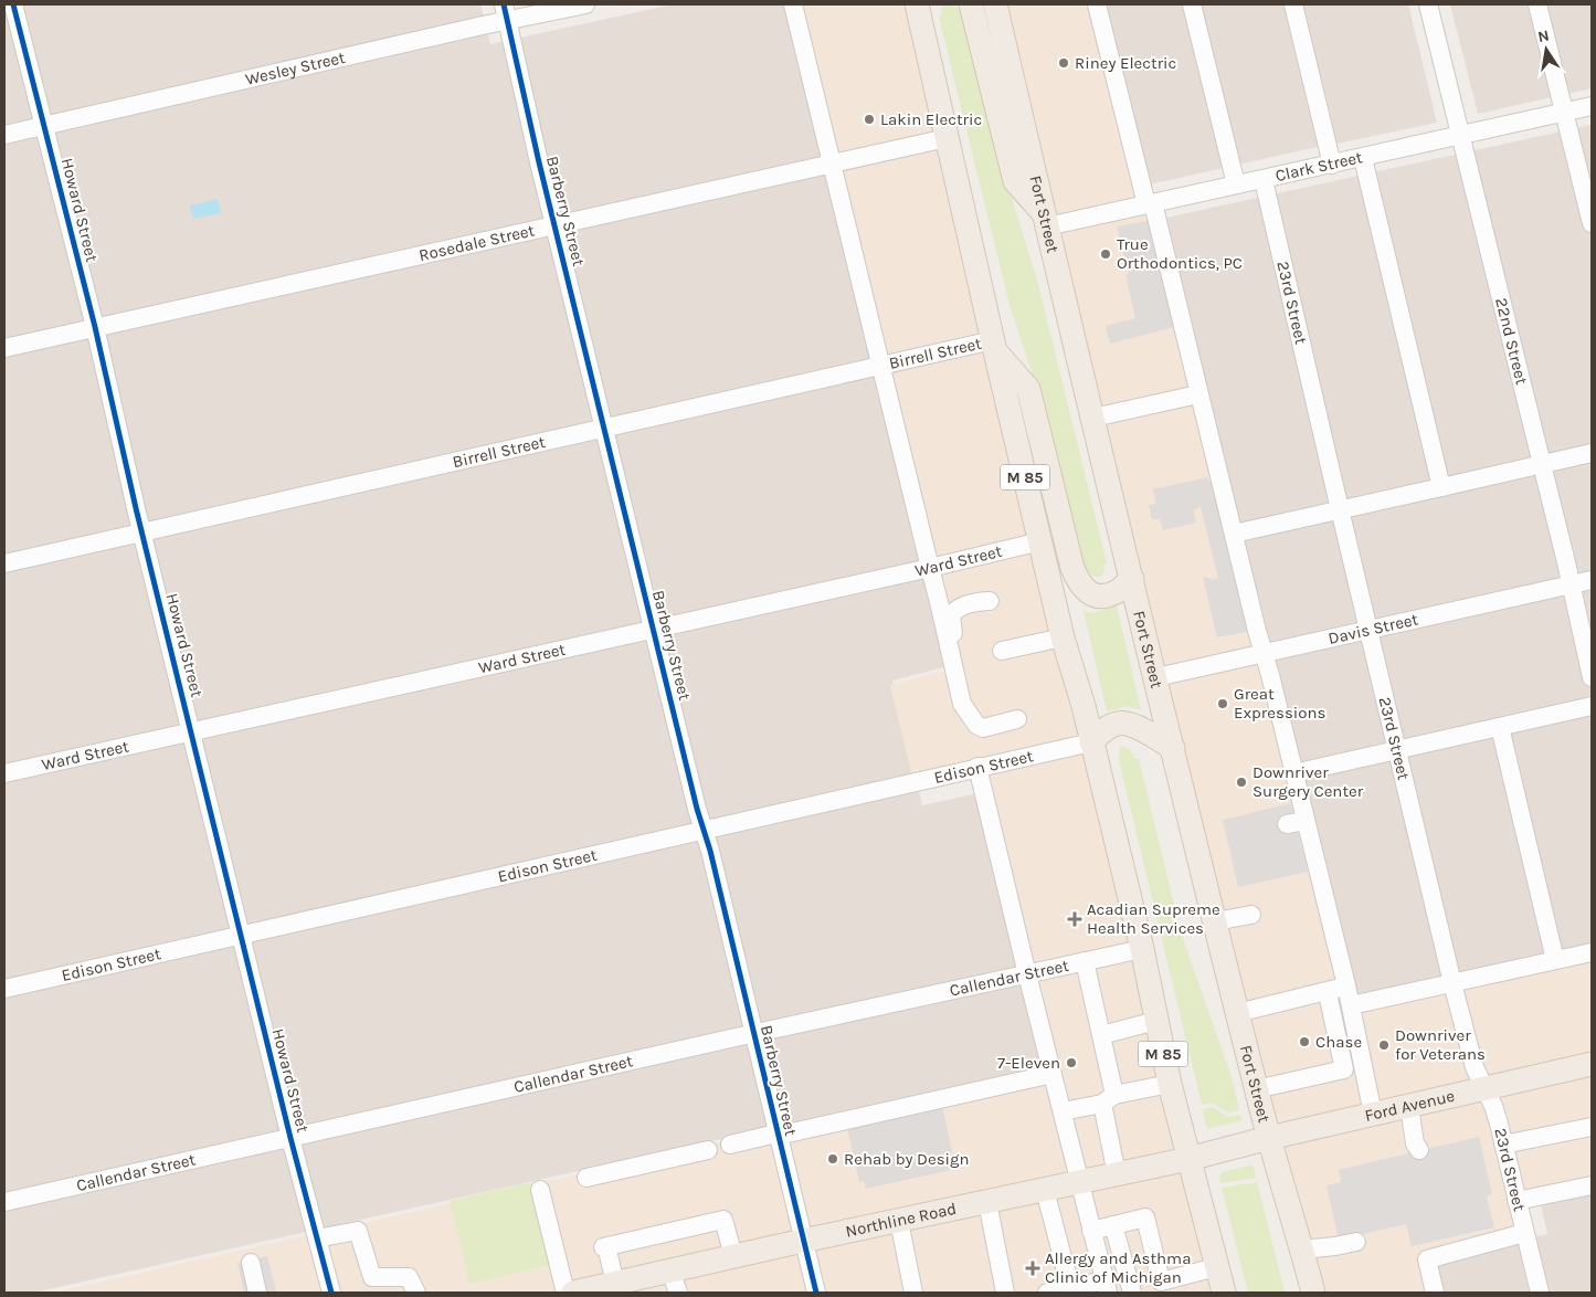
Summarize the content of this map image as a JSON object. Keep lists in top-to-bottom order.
{
  "streets": {
    "main road": [
      "Fort Street",
      "M 85",
      "Ford Avenue",
      "Northline Road"
    ],
    "street": [
      "Wesley Street",
      "Clark Street",
      "Howard Street",
      "Barberry Street",
      "Rosedale Street",
      "23rd Street",
      "22nd Street",
      "Birrell Street",
      "Ward Street",
      "Davis Street",
      "Edison Street",
      "Callendar Street"
    ]
  },
  "crossings": [
    ["Wesley Street", "Howard Street"],
    ["Wesley Street", "Barberry Street"],
    ["Clark Street", "Fort Street"],
    ["Clark Street", "23rd Street"],
    ["Clark Street", "22nd Street"],
    ["Howard Street", "Rosedale Street"],
    ["Howard Street", "Birrell Street"],
    ["Howard Street", "Ward Street"],
    ["Howard Street", "Edison Street"],
    ["Howard Street", "Callendar Street"],
    ["Barberry Street", "Rosedale Street"],
    ["Barberry Street", "Birrell Street"],
    ["Barberry Street", "Ward Street"],
    ["Barberry Street", "Edison Street"],
    ["Barberry Street", "Callendar Street"],
    ["Barberry Street", "Northline Road"],
    ["Fort Street", "Davis Street"],
    ["Fort Street", "Ford Avenue"],
    ["Rosedale Street", "M 85"],
    ["23rd Street", "Davis Street"],
    ["23rd Street", "Ford Avenue"],
    ["22nd Street", "Davis Street"],
    ["Birrell Street", "M 85"],
    ["M 85", "Ward Street"],
    ["M 85", "Edison Street"],
    ["M 85", "Callendar Street"],
    ["M 85", "Northline Road"],
    ["Ford Avenue", "Northline Road"]
  ],
  "places": {
    "other": [
      "Riney Electric",
      "Lakin Electric",
      "True Orthodontics, PC",
      "Great Expressions",
      "Downriver Surgery Center",
      "Chase",
      "Downriver for Veterans",
      "7-Eleven",
      "Rehab by Design"
    ],
    "health": ["Acadian Supreme Health Services", "Allergy and Asthma Clinic of Michigan"]
  },
  "north": "top"
}
